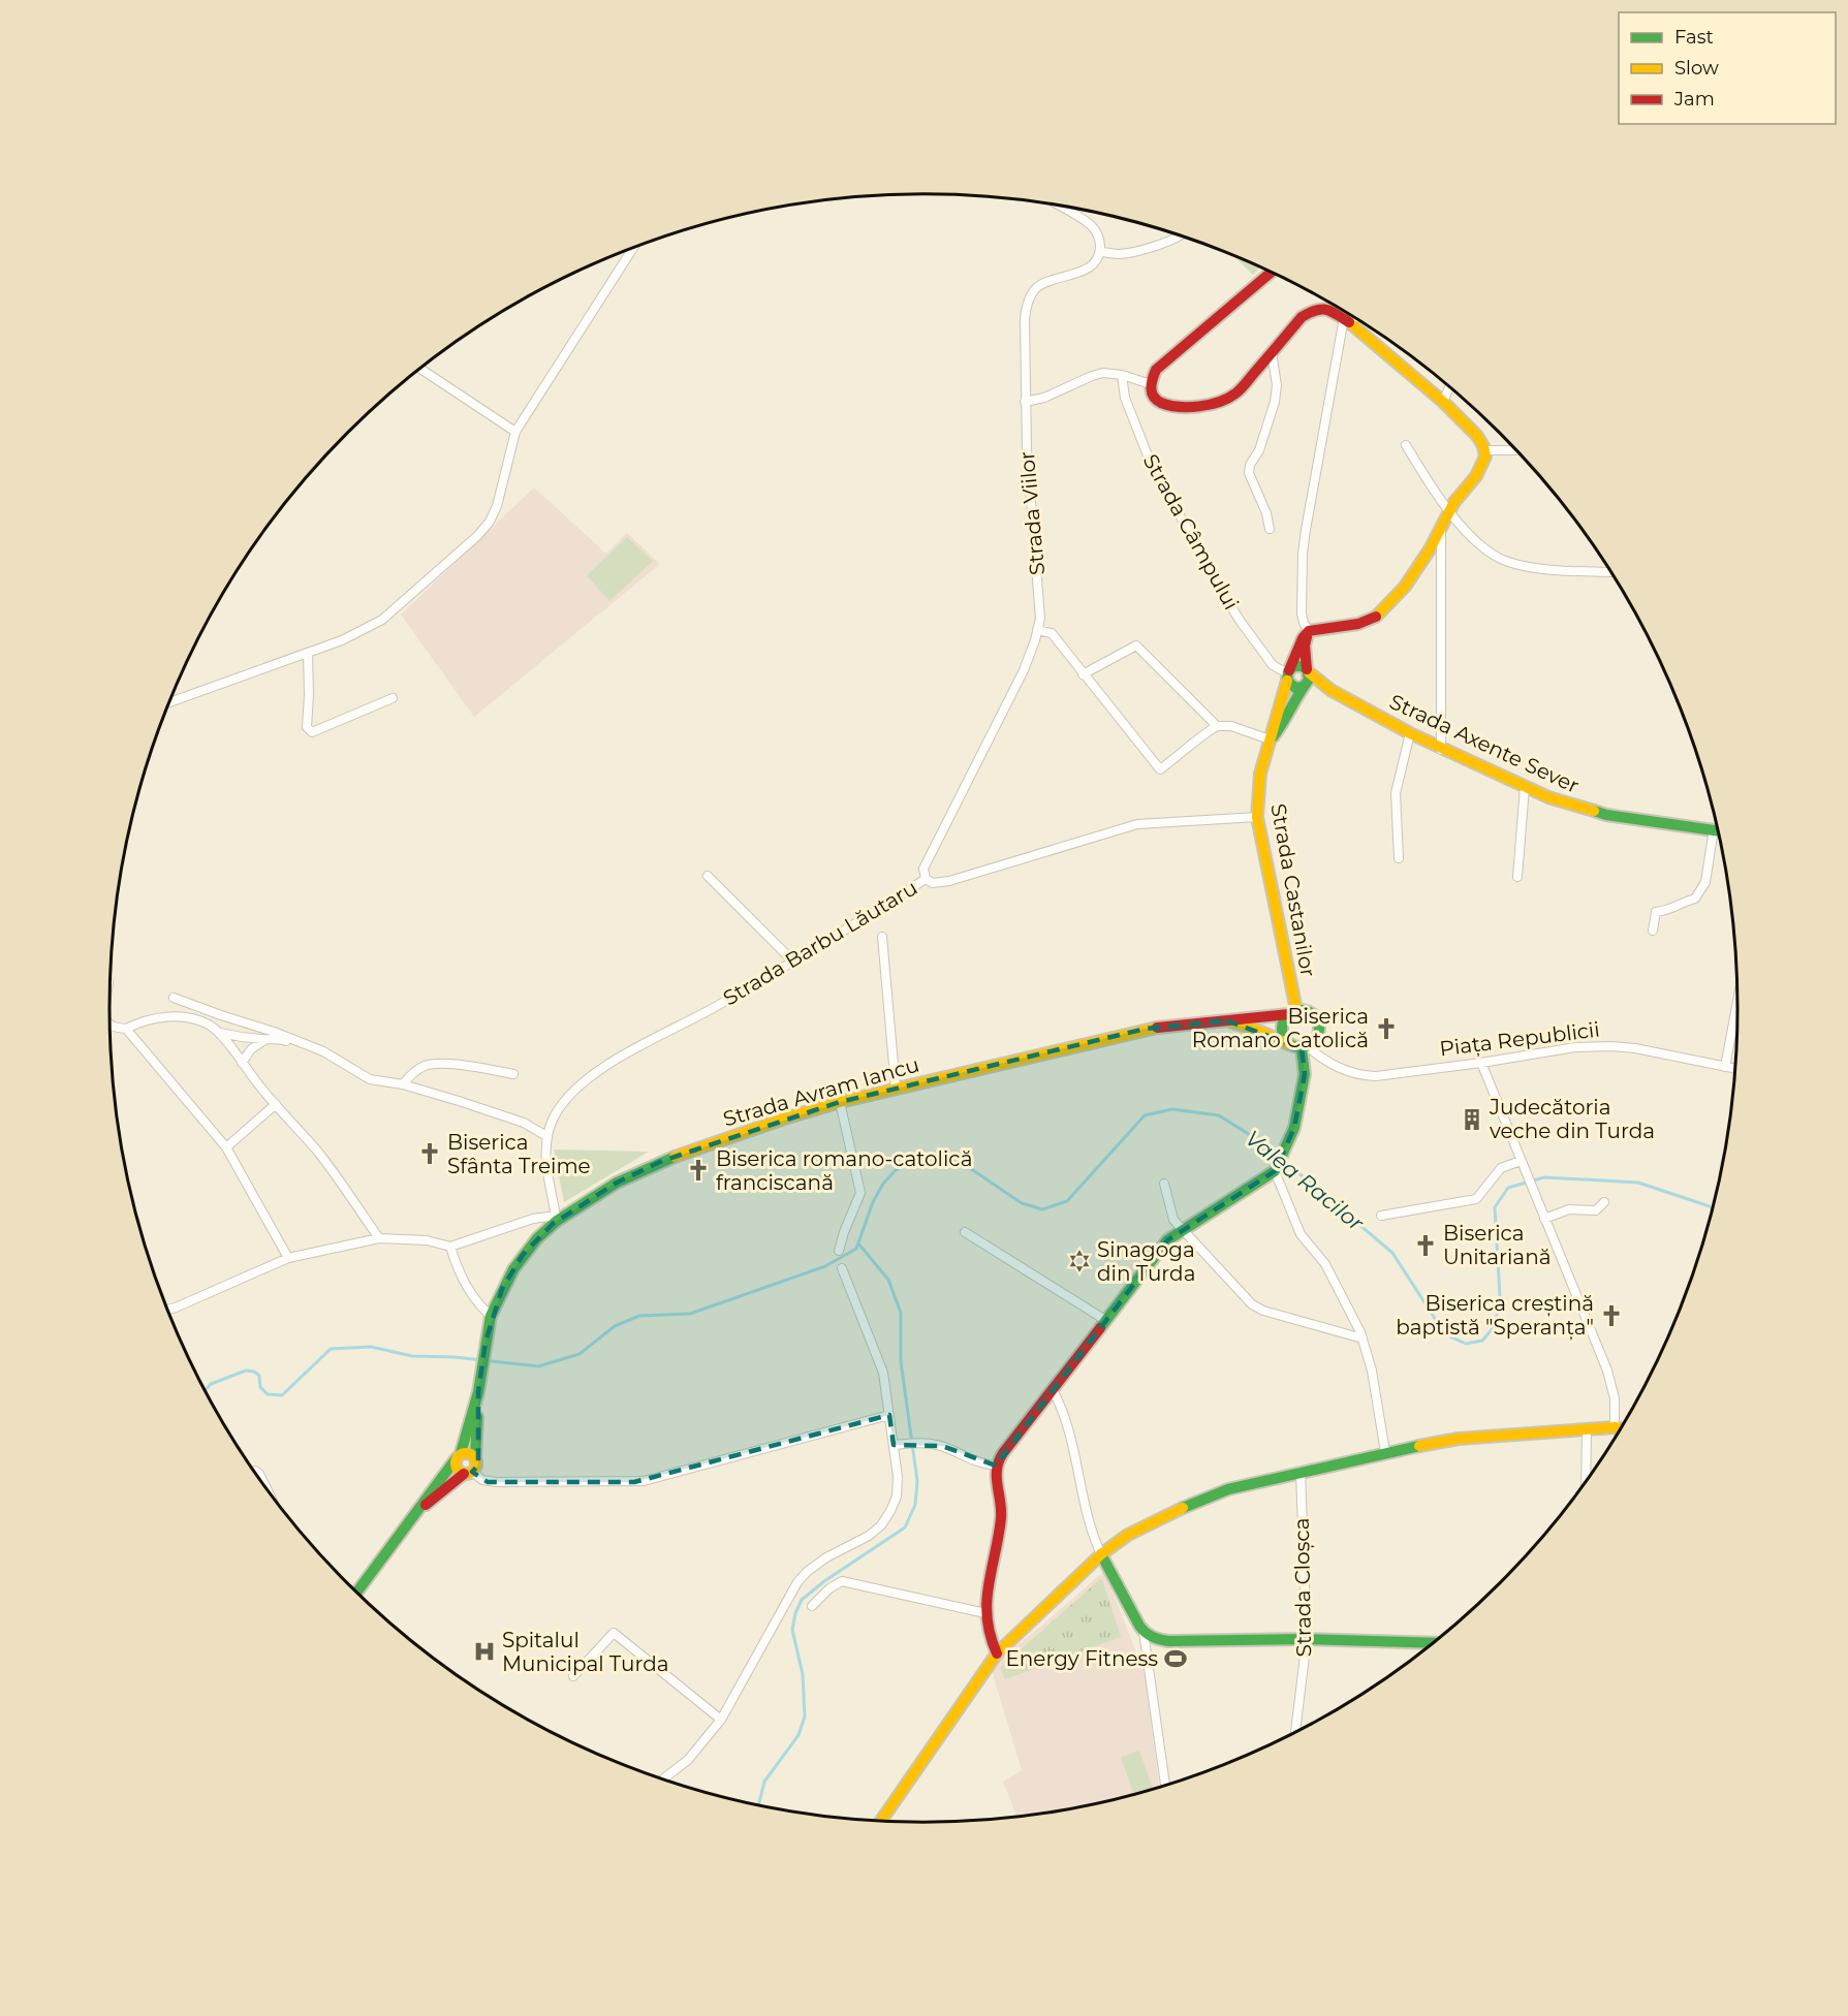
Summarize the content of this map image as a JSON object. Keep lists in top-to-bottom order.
{
  "streets": {
    "main road": [
      "Strada Axente Sever",
      "Strada Castanilor",
      "Piața Republicii",
      "Strada Avram Iancu"
    ],
    "street": [
      "Strada Viilor",
      "Strada Câmpului",
      "Strada Barbu Lăutaru",
      "Strada Cloșca"
    ]
  },
  "crossings": [
    ["Strada Viilor", "Strada Barbu Lăutaru"],
    ["Strada Câmpului", "Strada Axente Sever"],
    ["Strada Câmpului", "Strada Castanilor"],
    ["Strada Axente Sever", "Strada Castanilor"],
    ["Strada Castanilor", "Strada Barbu Lăutaru"],
    ["Strada Castanilor", "Piața Republicii"],
    ["Strada Castanilor", "Strada Avram Iancu"],
    ["Strada Barbu Lăutaru", "Strada Avram Iancu"],
    ["Piața Republicii", "Strada Avram Iancu"]
  ],
  "water": ["Valea Racilor"],
  "places": {
    "church": [
      "Biserica Romano Catolică",
      "Biserica Sfânta Treime",
      "Biserica romano-catolică franciscană",
      "Biserica Unitariană",
      "Biserica creștină baptistă \"Speranța\""
    ],
    "building": ["Judecătoria veche din Turda"],
    "synagogue": ["Sinagoga din Turda"],
    "hospital": ["Spitalul Municipal Turda"],
    "sports": ["Energy Fitness"]
  },
  "legend": ["Fast", "Slow", "Jam"]
}
